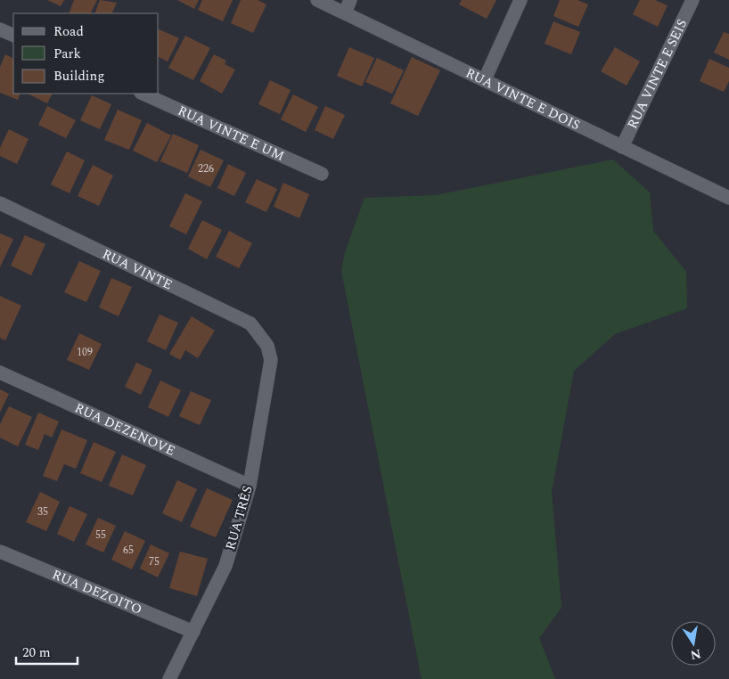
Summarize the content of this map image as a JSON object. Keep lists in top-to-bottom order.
{
  "streets": {
    "street": [
      "RUA VINTE E SEIS",
      "RUA VINTE E DOIS",
      "RUA VINTE E UM",
      "RUA VINTE",
      "RUA DEZENOVE",
      "RUA TRÊS",
      "RUA DEZOITO"
    ]
  },
  "crossings": [
    ["RUA VINTE E SEIS", "RUA VINTE E DOIS"],
    ["RUA VINTE", "RUA TRÊS"],
    ["RUA DEZENOVE", "RUA TRÊS"],
    ["RUA TRÊS", "RUA DEZOITO"]
  ],
  "house_numbers": [
    "226",
    "109",
    "35",
    "55",
    "65",
    "75"
  ],
  "legend": ["Road", "Park", "Building"],
  "scale_bar": "20 m",
  "north": "bottom"
}
